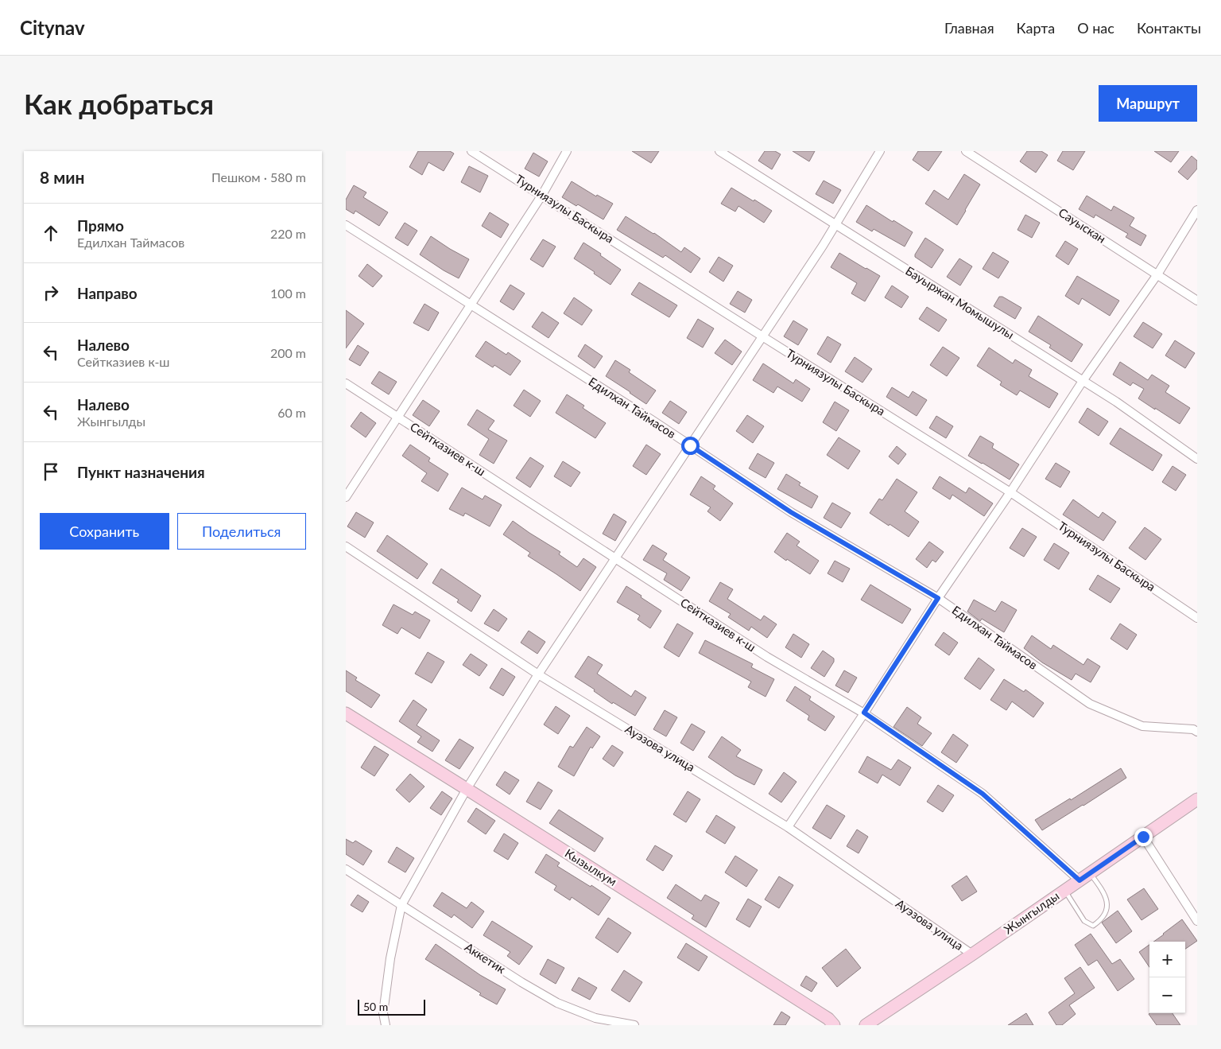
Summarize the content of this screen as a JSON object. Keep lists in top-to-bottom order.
{
  "streets": {
    "street": [
      "Турниязулы Баскыра",
      "Сауыскан",
      "Бауыржан Момышулы",
      "Едилхан Таймасов",
      "Сейтказиев к-ш",
      "Ауэзова улица",
      "Кызылкум",
      "Жынгылды",
      "Аккетик"
    ]
  },
  "crossings": [
    ["Сейтказиев к-ш", "Жынгылды"],
    ["Ауэзова улица", "Жынгылды"]
  ],
  "scale_bar": "50 m",
  "page": {
    "header": "Citynav",
    "nav": [
      "Главная",
      "Карта",
      "О нас",
      "Контакты"
    ],
    "buttons": [
      "Маршрут",
      ["Сохранить", "Поделиться"]
    ],
    "title": "Как добраться",
    "heading": ["8 мин", "Пешком · 580 m"],
    "list": [
      ["Прямо", "Едилхан Таймасов", "220 m"],
      ["Направо", "100 m"],
      ["Налево", "Сейтказиев к-ш", "200 m"],
      ["Налево", "Жынгылды", "60 m"],
      "Пункт назначения"
    ],
    "map_buttons": ["+", "−"],
    "scale": "50 m"
  }
}
